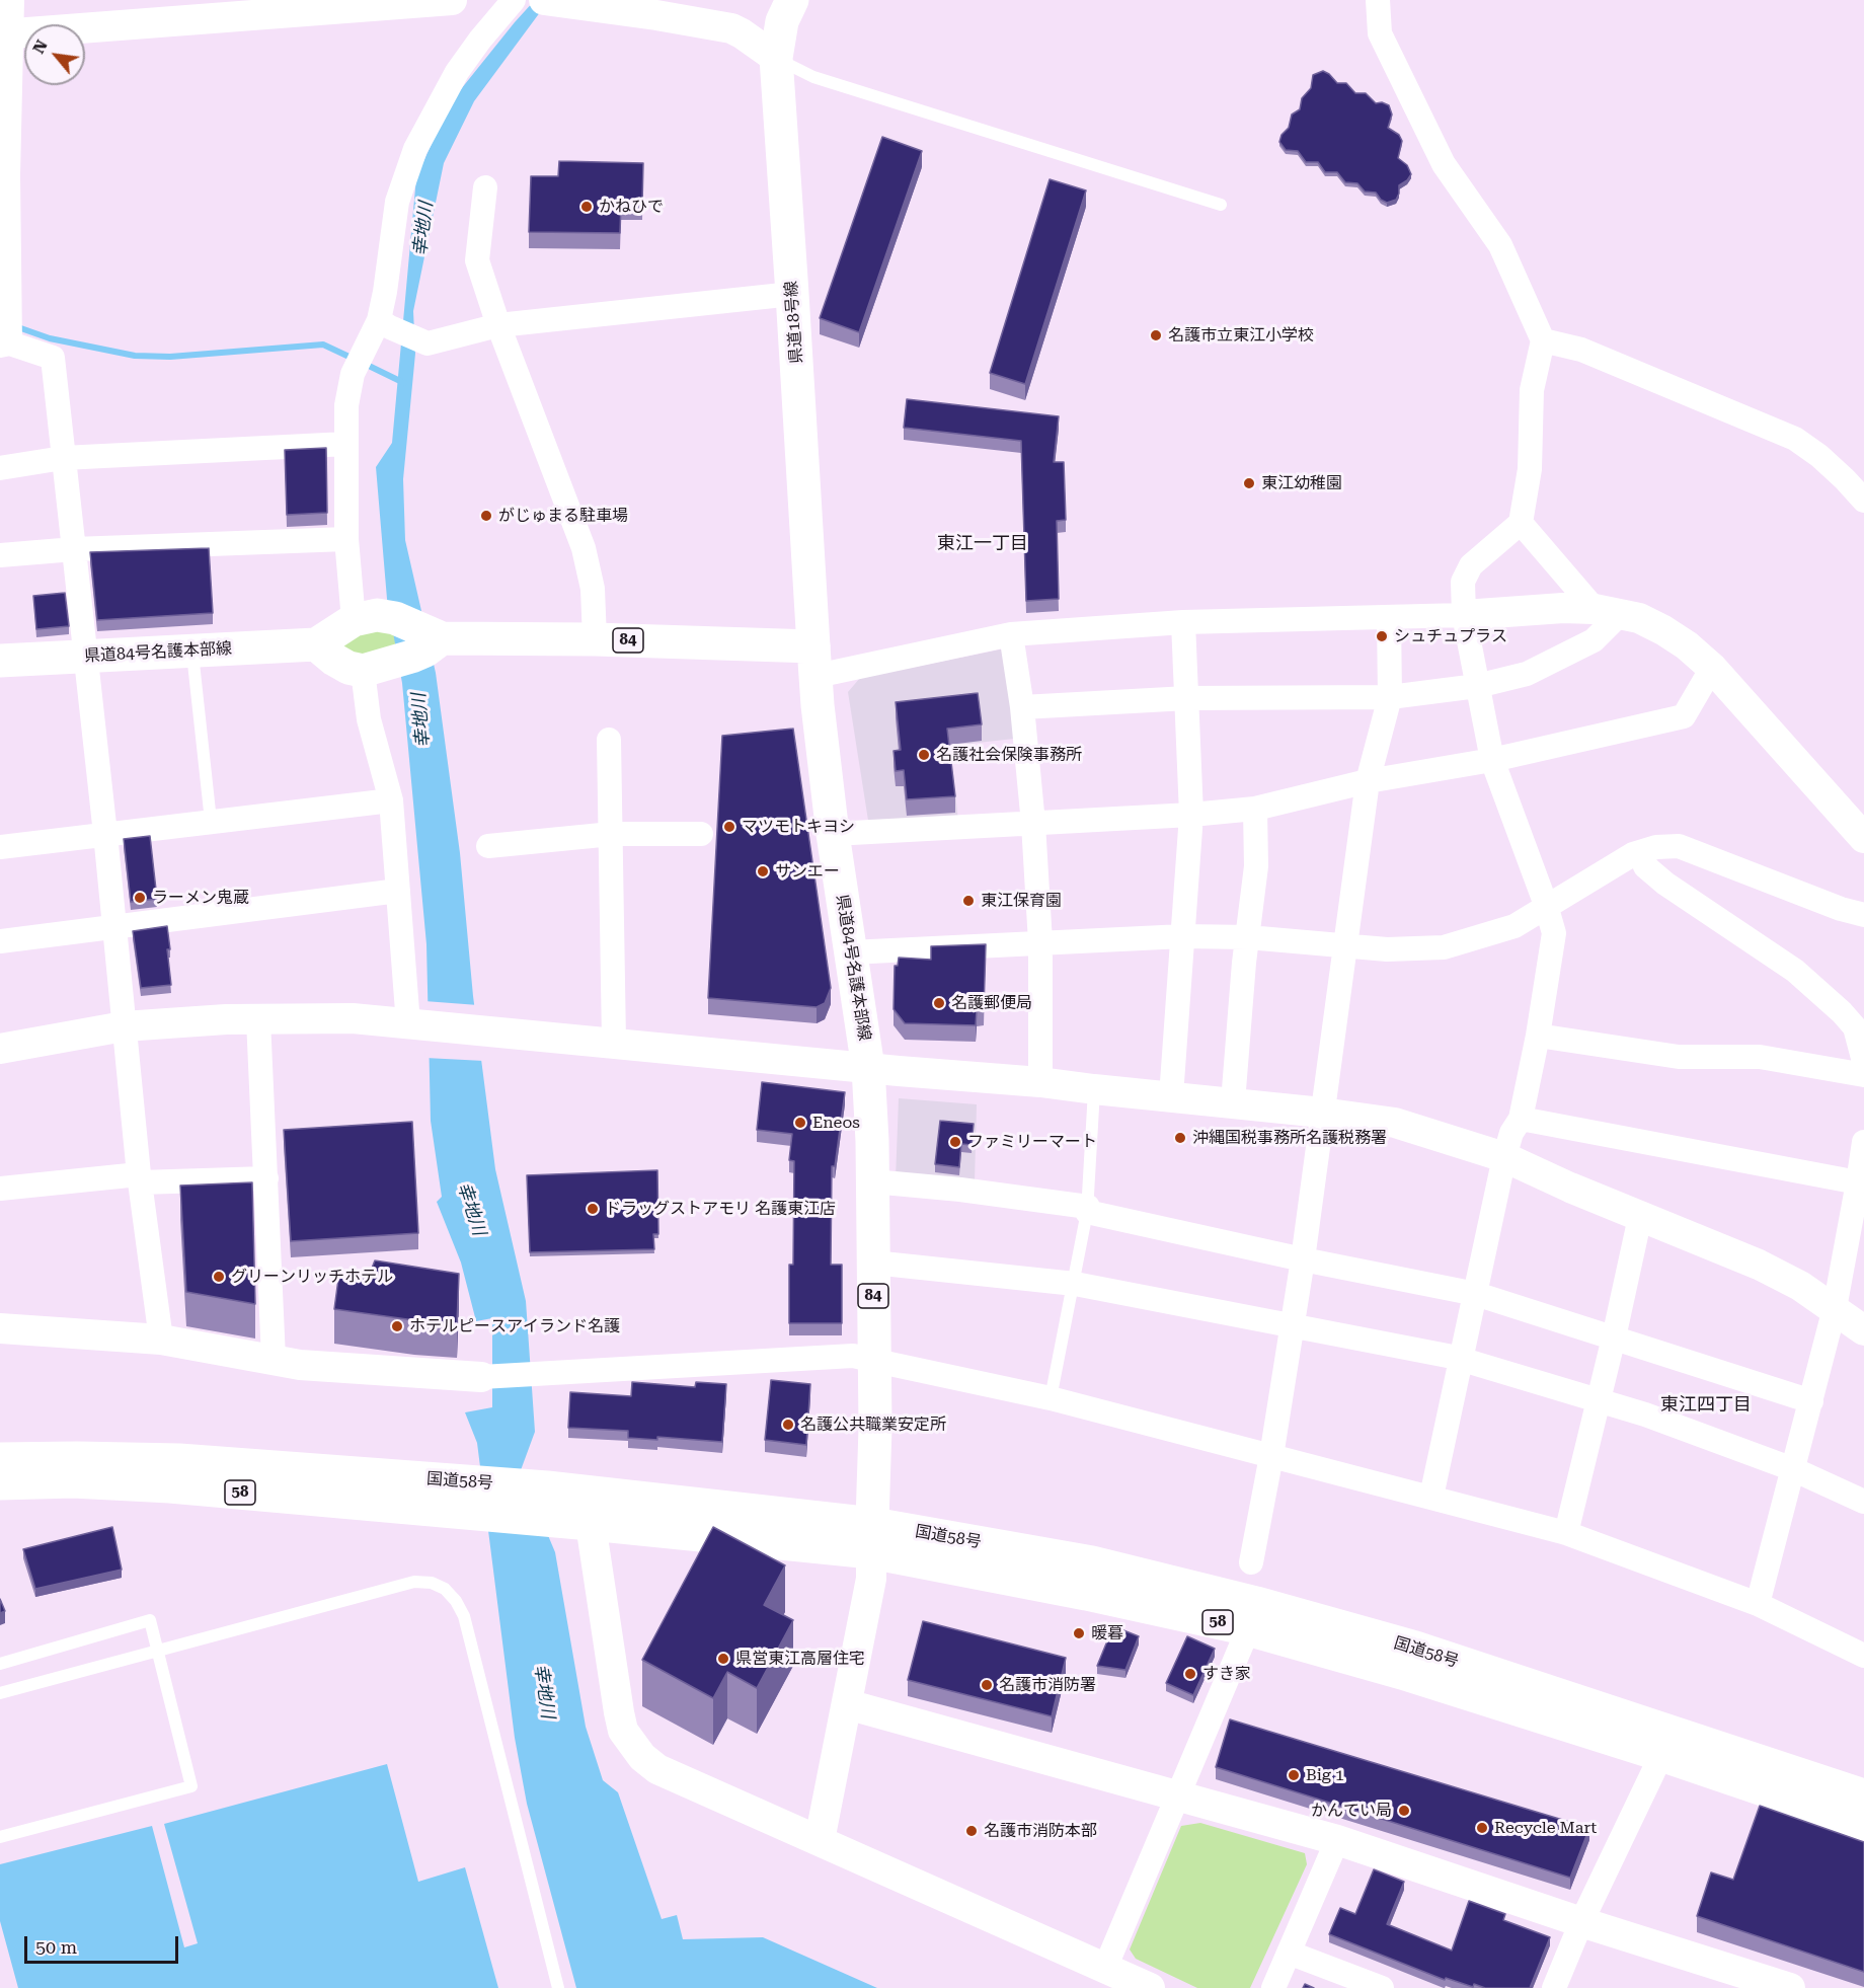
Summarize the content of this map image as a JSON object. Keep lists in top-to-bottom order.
{
  "streets": {
    "main road": [
      "県道18号線",
      "84",
      "県道84号名護本部線",
      "国道58号",
      "58"
    ]
  },
  "crossings": [
    ["県道18号線", "84"],
    ["県道18号線", "県道84号名護本部線"],
    ["84", "県道84号名護本部線"],
    ["県道84号名護本部線", "国道58号"]
  ],
  "districts": ["東江一丁目", "東江四丁目"],
  "water": ["幸地川"],
  "places": [
    "かねひで",
    "名護市立東江小学校",
    "東江幼稚園",
    "がじゅまる駐車場",
    "シュチュプラス",
    "名護社会保険事務所",
    "マツモトキヨシ",
    "サンエー",
    "ラーメン鬼蔵",
    "東江保育園",
    "名護郵便局",
    "Eneos",
    "沖縄国税事務所名護税務署",
    "ファミリーマート",
    "ドラッグストアモリ 名護東江店",
    "グリーンリッチホテル",
    "ホテルピースアイランド名護",
    "名護公共職業安定所",
    "暖暮",
    "県営東江高層住宅",
    "すき家",
    "名護市消防署",
    "Big 1",
    "かんてい局",
    "Recycle Mart",
    "名護市消防本部"
  ],
  "scale_bar": "50 m",
  "north": "top left"
}
